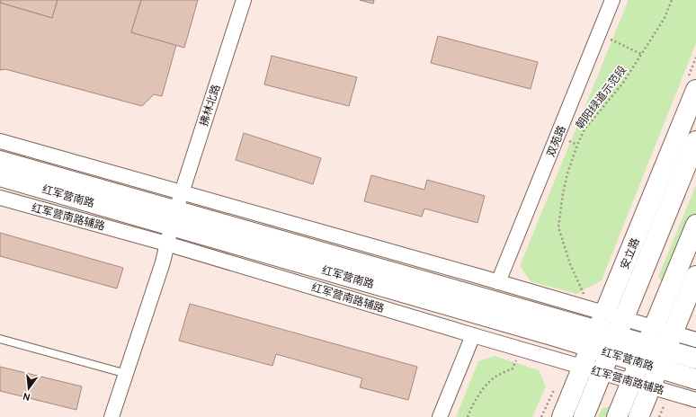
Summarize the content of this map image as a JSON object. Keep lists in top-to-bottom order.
{
  "streets": {
    "main road": ["红军营南路", "安立路"],
    "street": ["拂林北路", "双苑路", "红军营南路辅路"],
    "path": ["朝阳绿道示范段"]
  },
  "crossings": [
    ["朝阳绿道示范段", "红军营南路"],
    ["朝阳绿道示范段", "安立路"],
    ["拂林北路", "红军营南路"],
    ["拂林北路", "红军营南路辅路"],
    ["红军营南路", "红军营南路辅路"],
    ["红军营南路", "安立路"],
    ["红军营南路辅路", "安立路"]
  ],
  "north": "bottom"
}
